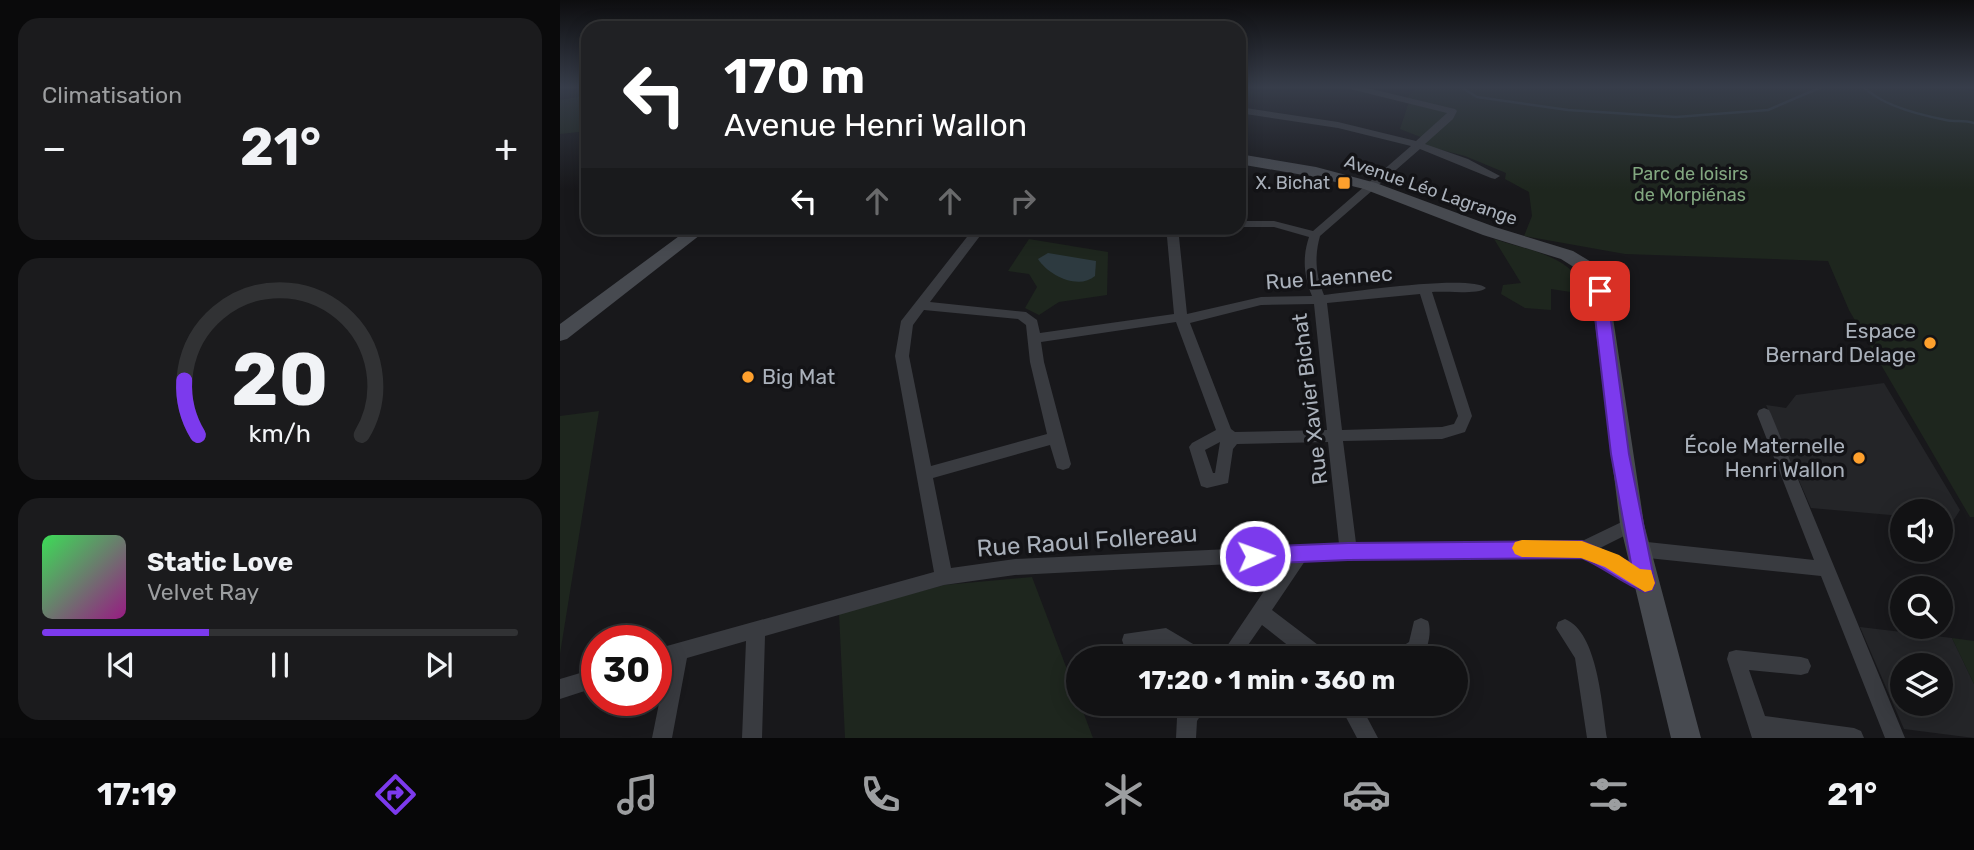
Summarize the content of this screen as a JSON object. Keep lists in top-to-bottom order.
{
  "streets": {
    "street": [
      "Avenue Léo Lagrange",
      "Rue Laennec",
      "Rue Xavier Bichat",
      "Rue Raoul Follereau"
    ]
  },
  "crossings": [
    ["Rue Laennec", "Rue Xavier Bichat"],
    ["Rue Xavier Bichat", "Rue Raoul Follereau"]
  ],
  "parks": ["Parc de loisirs de Morpiénas"],
  "places": {
    "transit": ["X. Bichat"],
    "other": ["Espace Bernard Delage", "Big Mat", "École Maternelle Henri Wallon"]
  },
  "page": {
    "tile": "Climatisation",
    "turn": ["170 m", "Avenue Henri Wallon"],
    "heat": ["−", "21°", "+"],
    "song": ["Static Love", "Velvet Ray"],
    "limit": "30",
    "trip": "17:20 · 1 min · 360 m",
    "tabs": ["17:19", "21°"],
    "gauge": ["20", "km/h"]
  }
}
